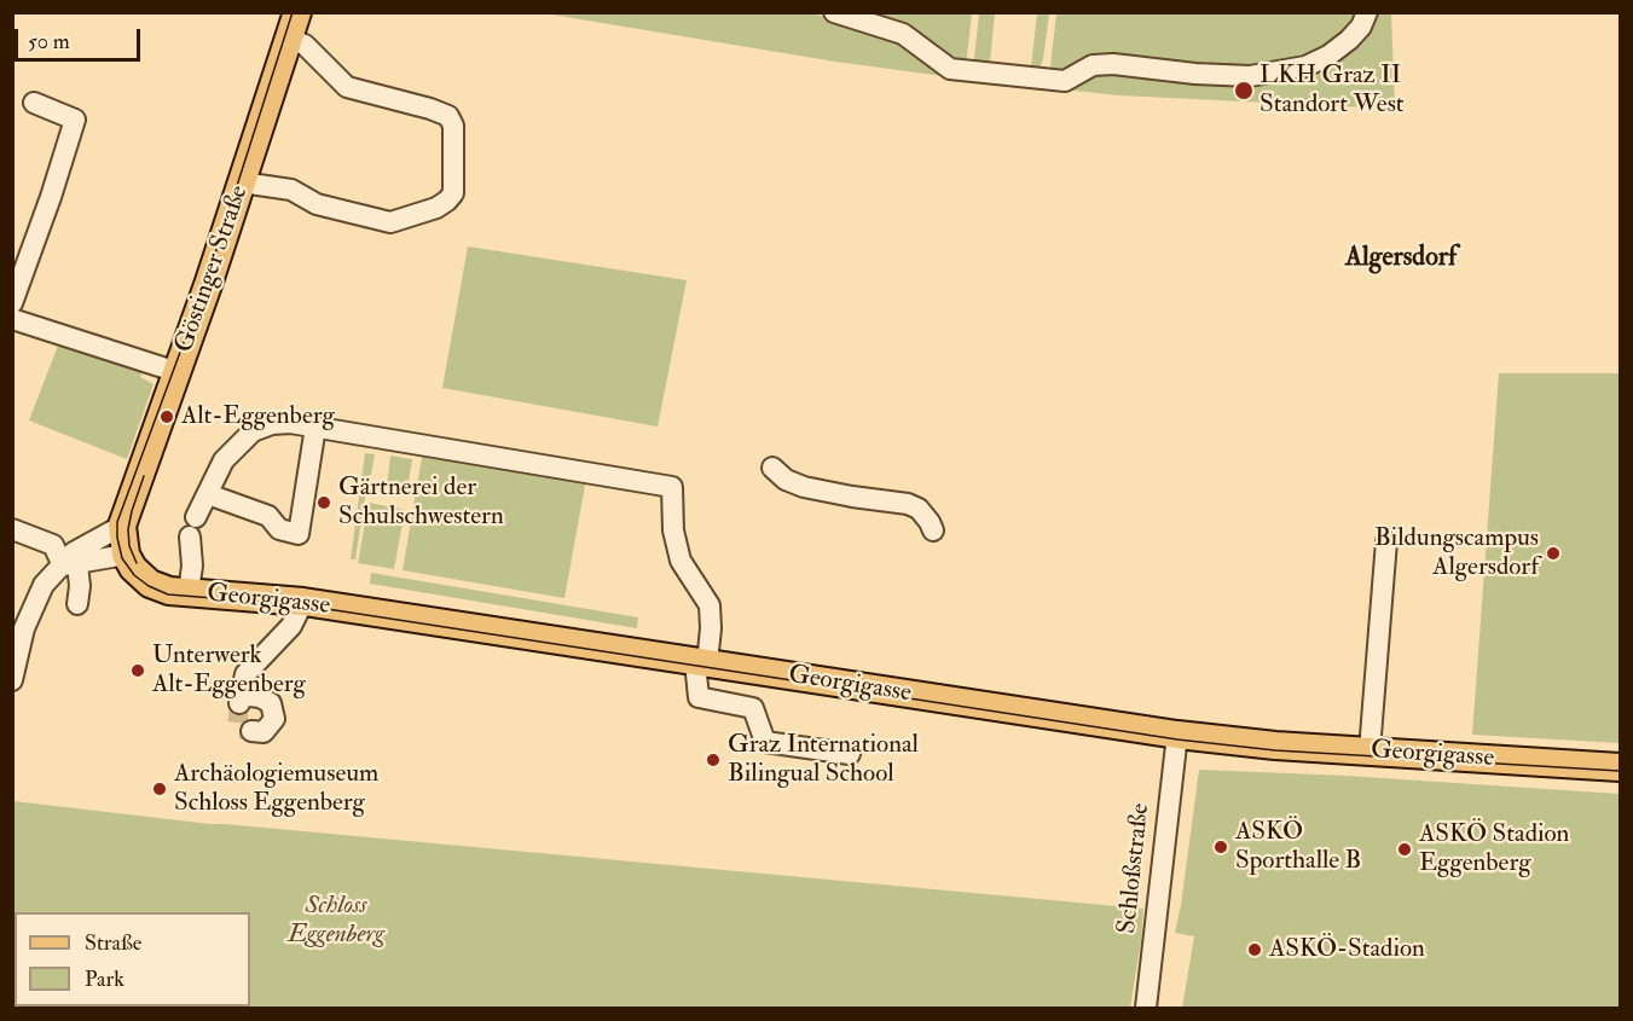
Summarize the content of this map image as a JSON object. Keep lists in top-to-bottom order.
{
  "streets": {
    "main road": ["Göstinger Straße", "Georgigasse"],
    "street": ["Schloßstraße"]
  },
  "crossings": [
    ["Georgigasse", "Schloßstraße"]
  ],
  "districts": ["Algersdorf"],
  "parks": ["Schloss Eggenberg"],
  "places": [
    "LKH Graz II Standort West",
    "Alt-Eggenberg",
    "Gärtnerei der Schulschwestern",
    "Bildungscampus Algersdorf",
    "Unterwerk Alt-Eggenberg",
    "Graz International Bilingual School",
    "Archäologiemuseum Schloss Eggenberg",
    "ASKÖ Sporthalle B",
    "ASKÖ Stadion Eggenberg",
    "ASKÖ-Stadion"
  ],
  "legend": ["Straße", "Park"],
  "scale_bar": "50 m"
}
